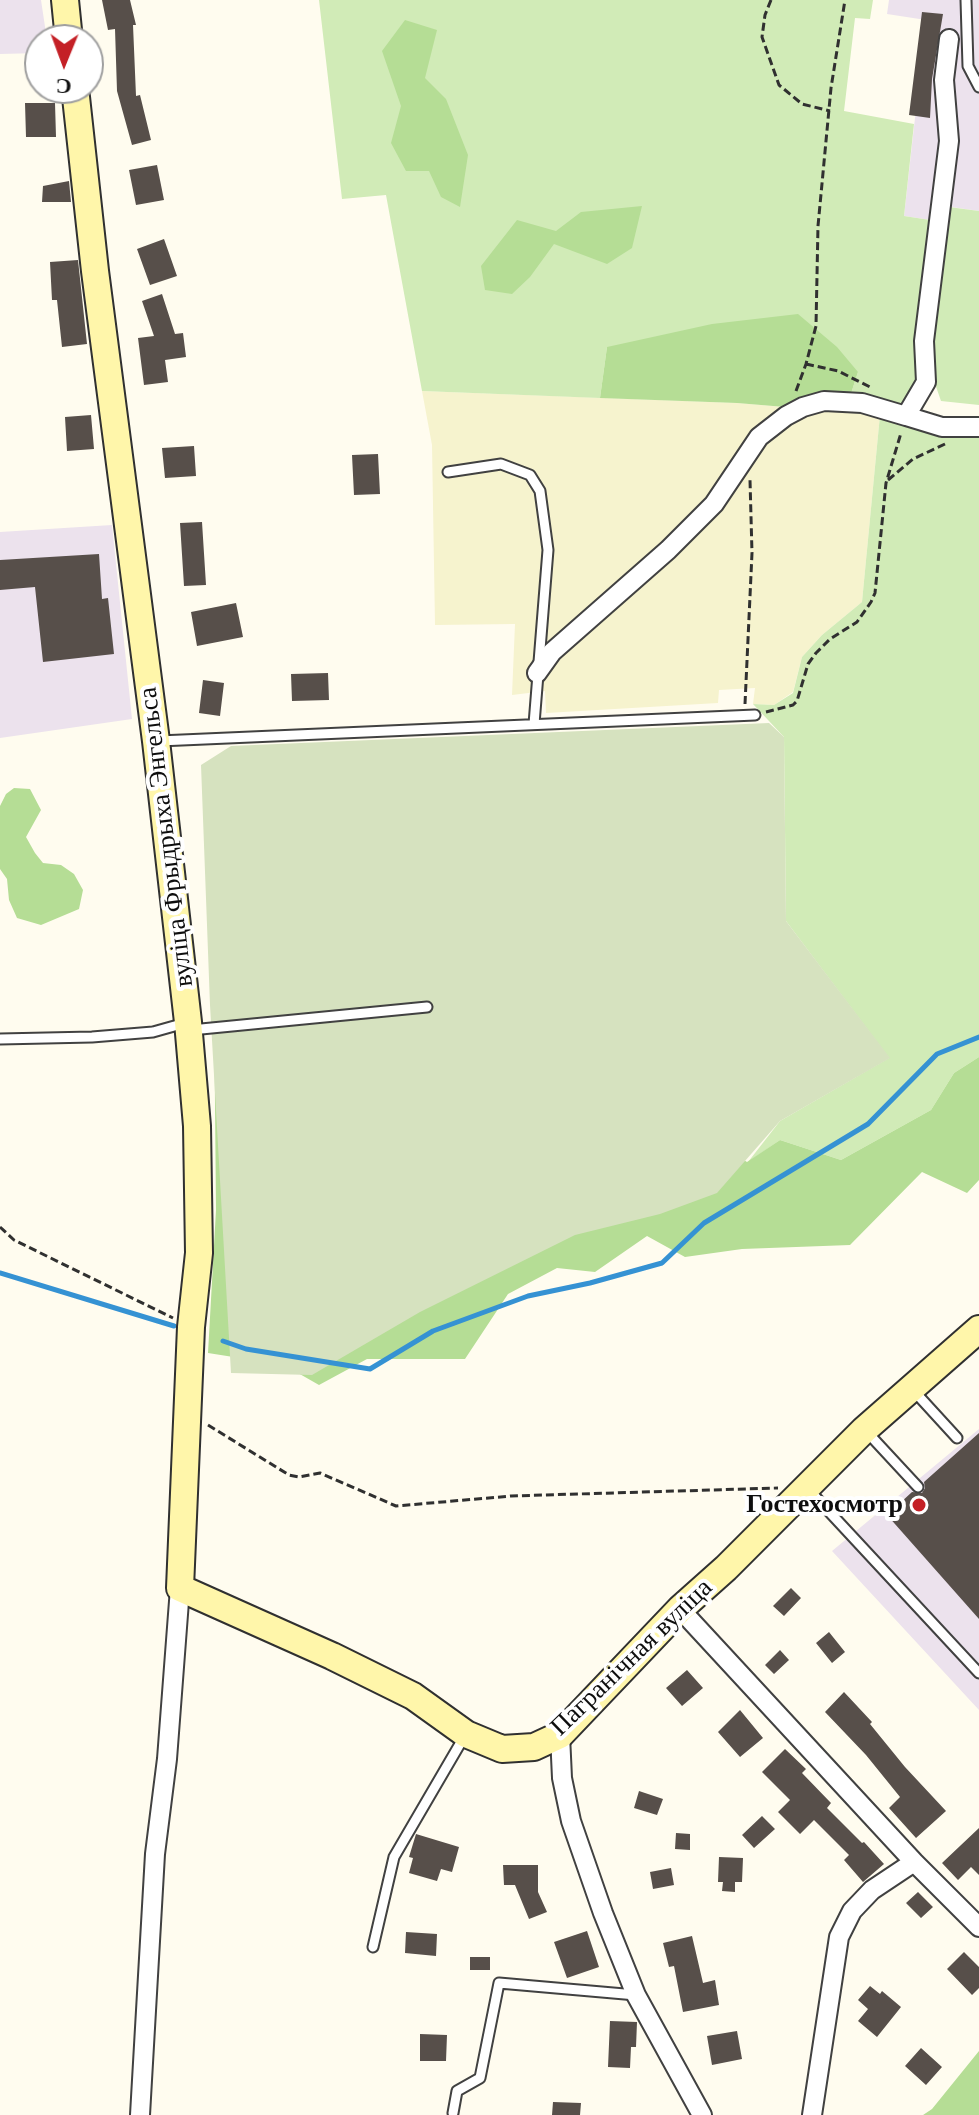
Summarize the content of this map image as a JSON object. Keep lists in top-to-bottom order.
{
  "streets": {
    "street": ["вуліца Фрыдрыха Энгельса", "Пагранічная вуліца"]
  },
  "crossings": [
    ["вуліца Фрыдрыха Энгельса", "Пагранічная вуліца"]
  ],
  "places": ["Гостехосмотр"],
  "north": "bottom"
}
